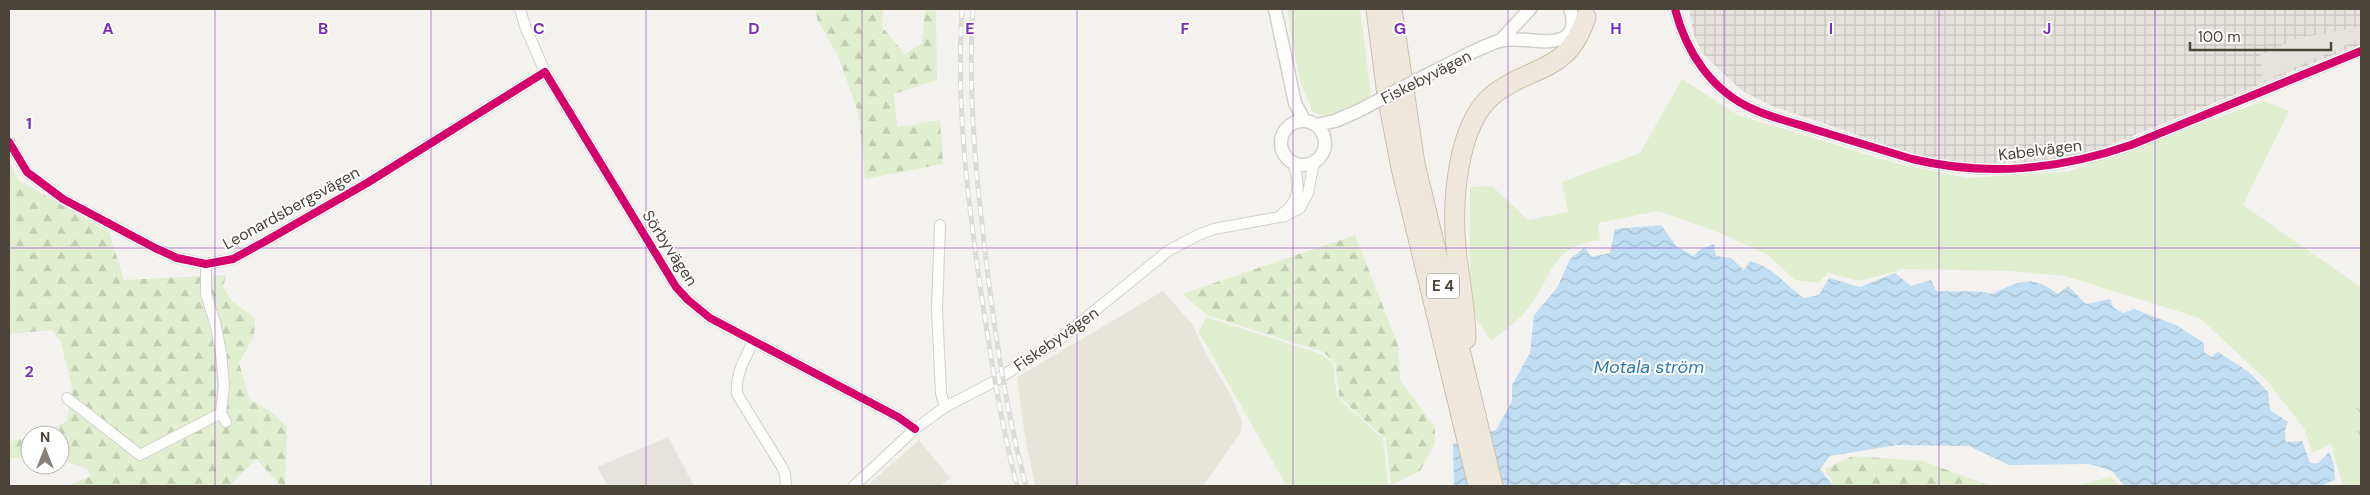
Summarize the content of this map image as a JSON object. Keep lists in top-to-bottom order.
{
  "streets": {
    "highway": ["E 4"],
    "street": [
      "Fiskebyvägen",
      "Kabelvägen",
      "Leonardsbergsvägen",
      "Sörbyvägen"
    ]
  },
  "crossings": [
    ["Fiskebyvägen", "Sörbyvägen"],
    ["Leonardsbergsvägen", "Sörbyvägen"]
  ],
  "water": ["Motala ström"],
  "scale_bar": "100 m",
  "north": "top",
  "grid": {
    "columns": [
      "A",
      "B",
      "C",
      "D",
      "E",
      "F",
      "G",
      "H",
      "I",
      "J"
    ],
    "rows": ["1", "2"]
  }
}
